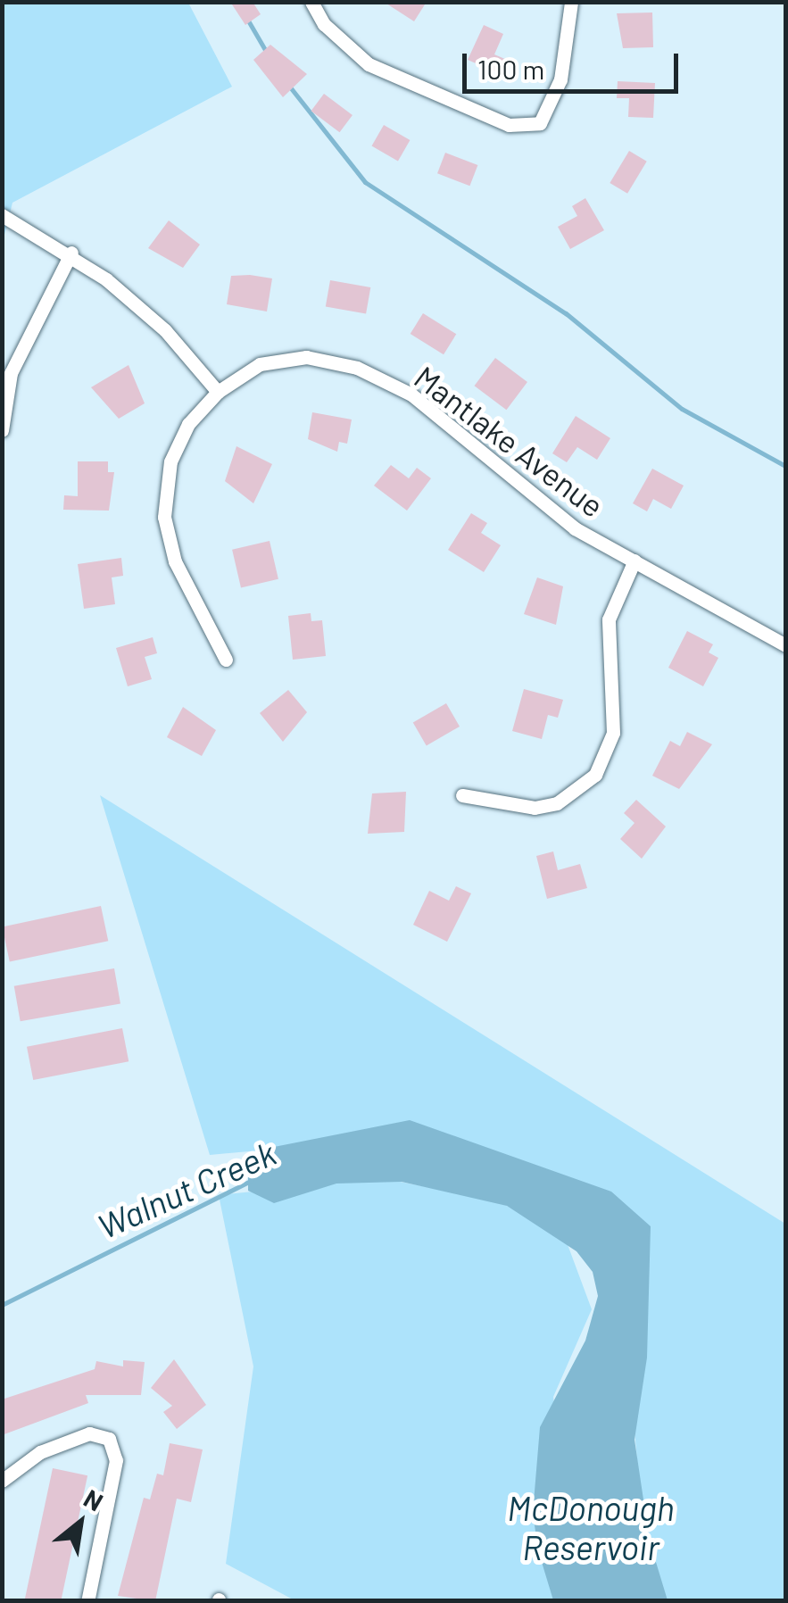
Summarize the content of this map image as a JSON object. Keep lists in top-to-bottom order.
{
  "streets": {
    "street": ["Mantlake Avenue"]
  },
  "water": ["Walnut Creek", "McDonough Reservoir"],
  "scale_bar": "100 m",
  "north": "top right"
}
